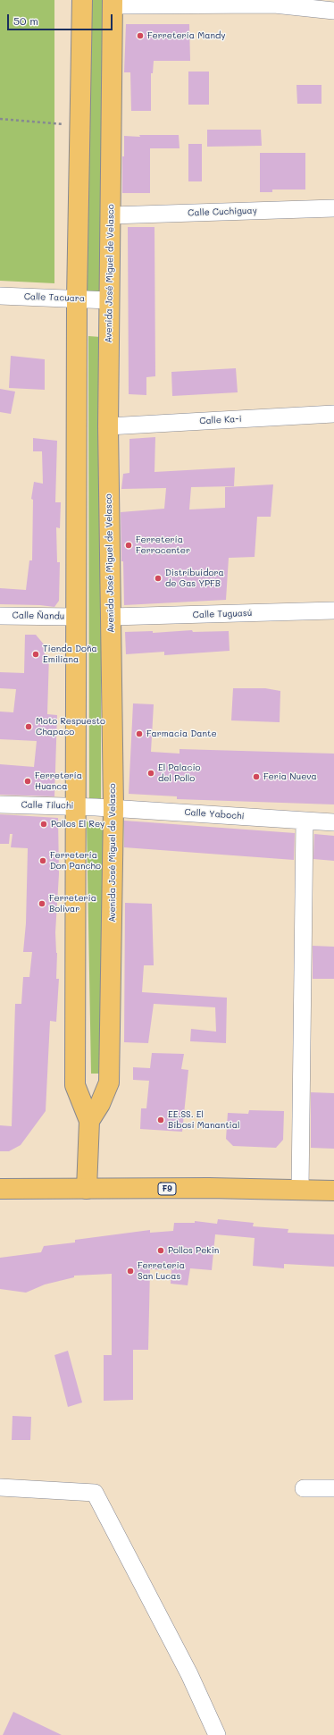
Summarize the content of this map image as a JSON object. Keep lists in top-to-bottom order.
{
  "streets": {
    "main road": ["Avenida José Miguel de Velasco", "F9"],
    "street": [
      "Calle Cuchiguay",
      "Calle Tacuara",
      "Calle Ka-i",
      "Calle Tuguasú",
      "Calle Ñandu",
      "Calle Tiluchi",
      "Calle Yabochi"
    ]
  },
  "crossings": [
    ["Calle Cuchiguay", "Avenida José Miguel de Velasco"],
    ["Avenida José Miguel de Velasco", "Calle Tacuara"],
    ["Avenida José Miguel de Velasco", "Calle Ka-i"],
    ["Avenida José Miguel de Velasco", "Calle Tuguasú"],
    ["Avenida José Miguel de Velasco", "Calle Tiluchi"],
    ["Avenida José Miguel de Velasco", "Calle Yabochi"],
    ["Calle Tiluchi", "Calle Yabochi"]
  ],
  "places": [
    "Ferretería Mandy",
    "Ferretería Ferrocenter",
    "Distribuidora de Gas YPFB",
    "Tienda Doña Emiliana",
    "Moto Respuesto Chapaco",
    "Farmacia Dante",
    "El Palacio del Pollo",
    "Feria Nueva",
    "Ferretería Huanca",
    "Pollos El Rey",
    "Ferretería Don Pancho",
    "Ferretería Bolivar",
    "EE.SS. El Bibosi Manantial",
    "Pollos Pekin",
    "Ferreteria San Lucas"
  ],
  "scale_bar": "50 m"
}
